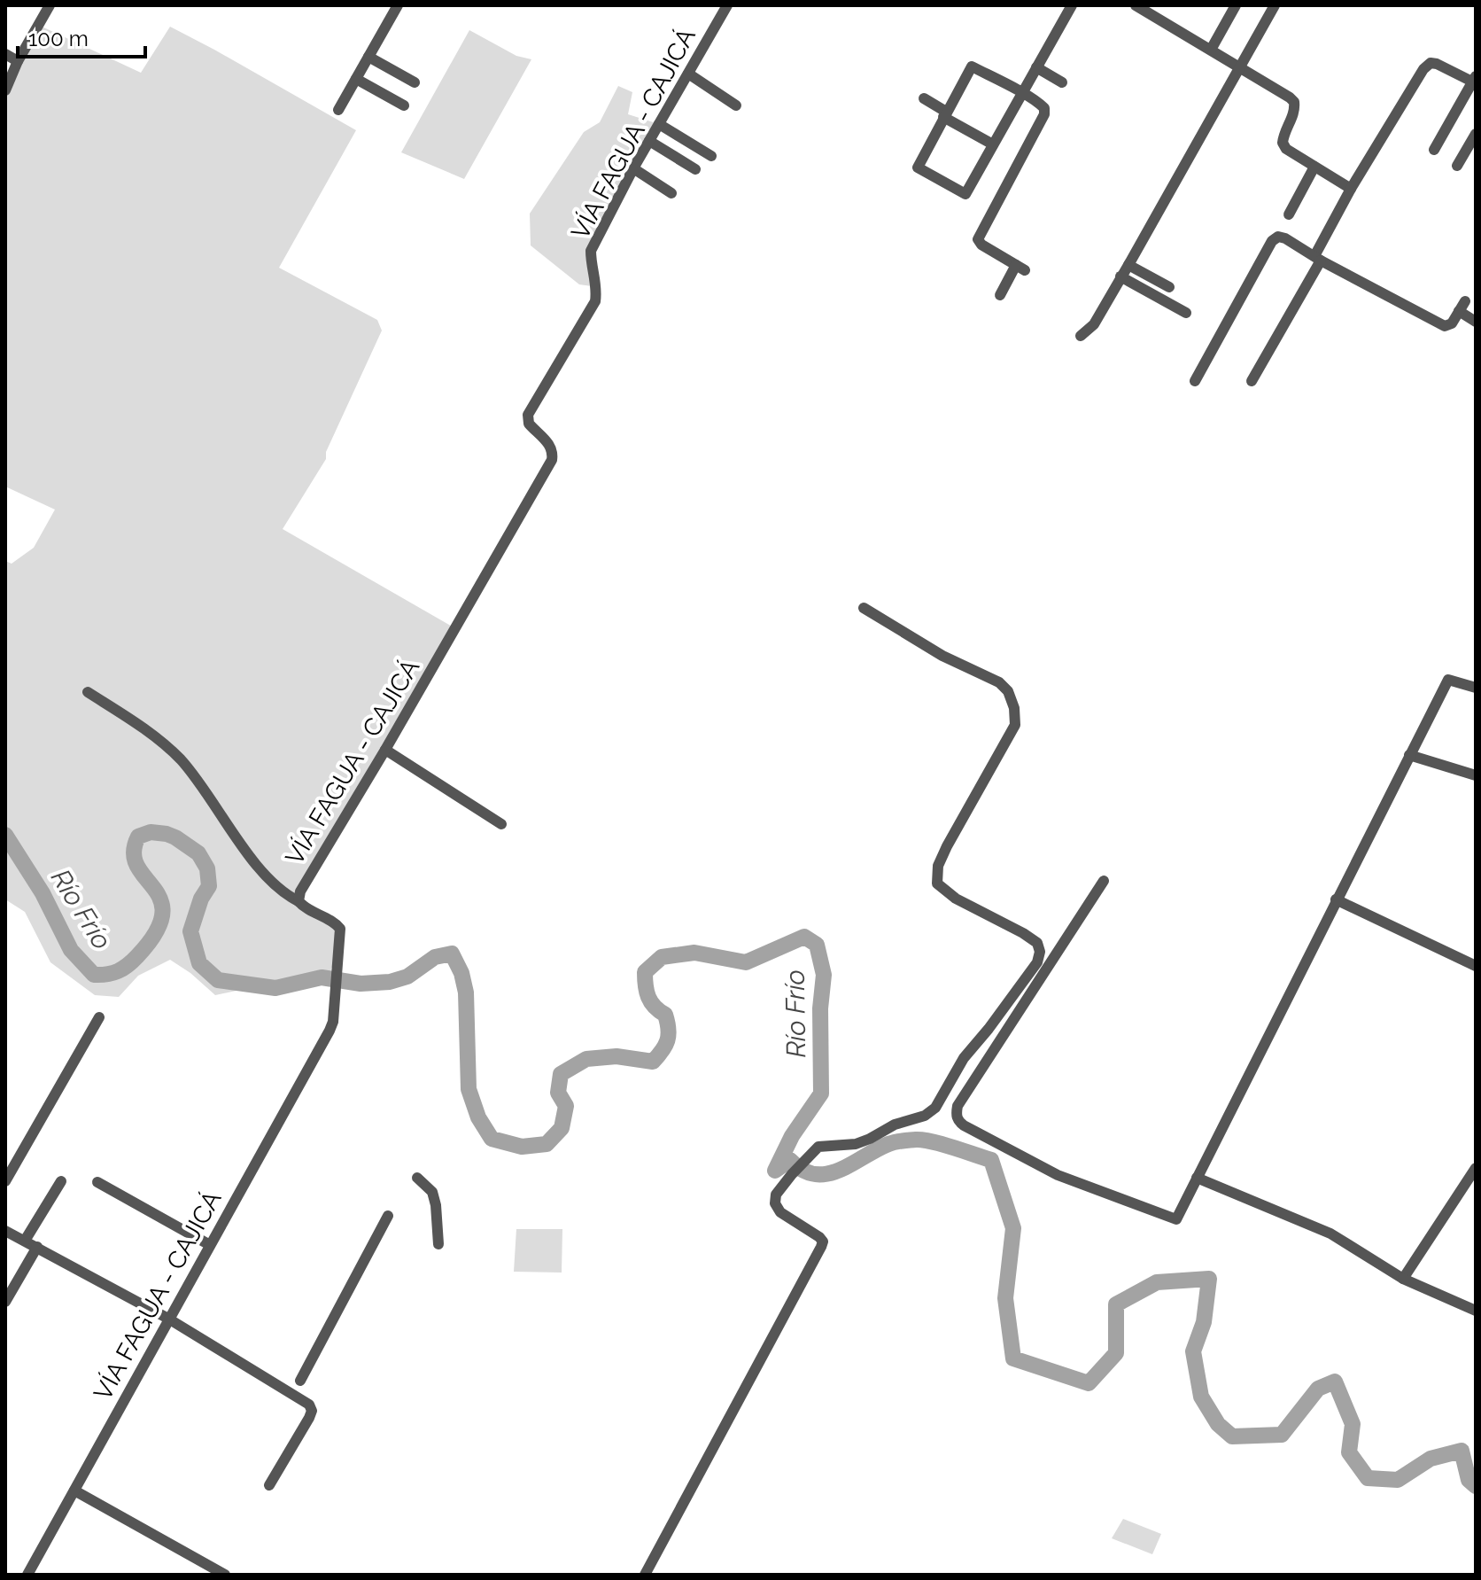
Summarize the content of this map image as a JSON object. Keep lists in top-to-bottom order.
{
  "streets": {
    "street": ["VÍA FAGUA - CAJICÁ"]
  },
  "water": ["Río Frío"],
  "scale_bar": "100 m"
}
